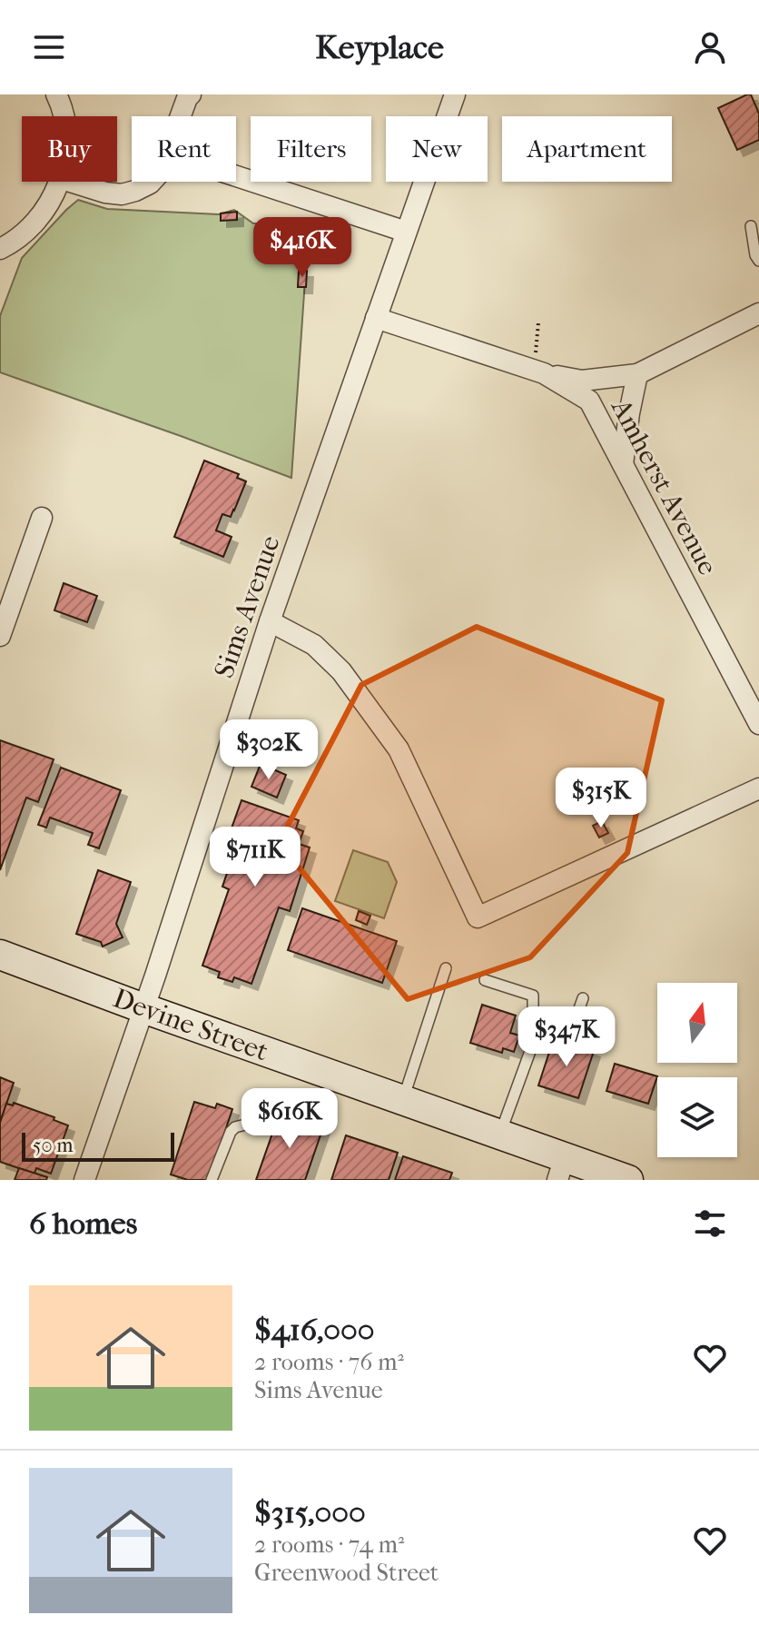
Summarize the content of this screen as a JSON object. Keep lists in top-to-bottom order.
{
  "streets": {
    "main road": ["Devine Street"],
    "street": ["Amherst Avenue", "Sims Avenue"]
  },
  "crossings": [
    ["Amherst Avenue", "Sims Avenue"],
    ["Sims Avenue", "Devine Street"]
  ],
  "scale_bar": "50 m",
  "north": "top",
  "page": {
    "header": "Keyplace",
    "chip": [
      "Buy",
      "Rent",
      "Filters",
      "New",
      "Apartment"
    ],
    "price": [
      "$416K",
      "$302K",
      "$315K",
      "$711K",
      "$347K",
      "$616K"
    ],
    "scale": "50 m",
    "heading": "6 homes",
    "list": [
      {
        "name": "$416,000",
        "note": "2 rooms · 76 m² · Sims Avenue"
      },
      {
        "name": "$315,000",
        "note": "2 rooms · 74 m² · Greenwood Street"
      }
    ]
  }
}
